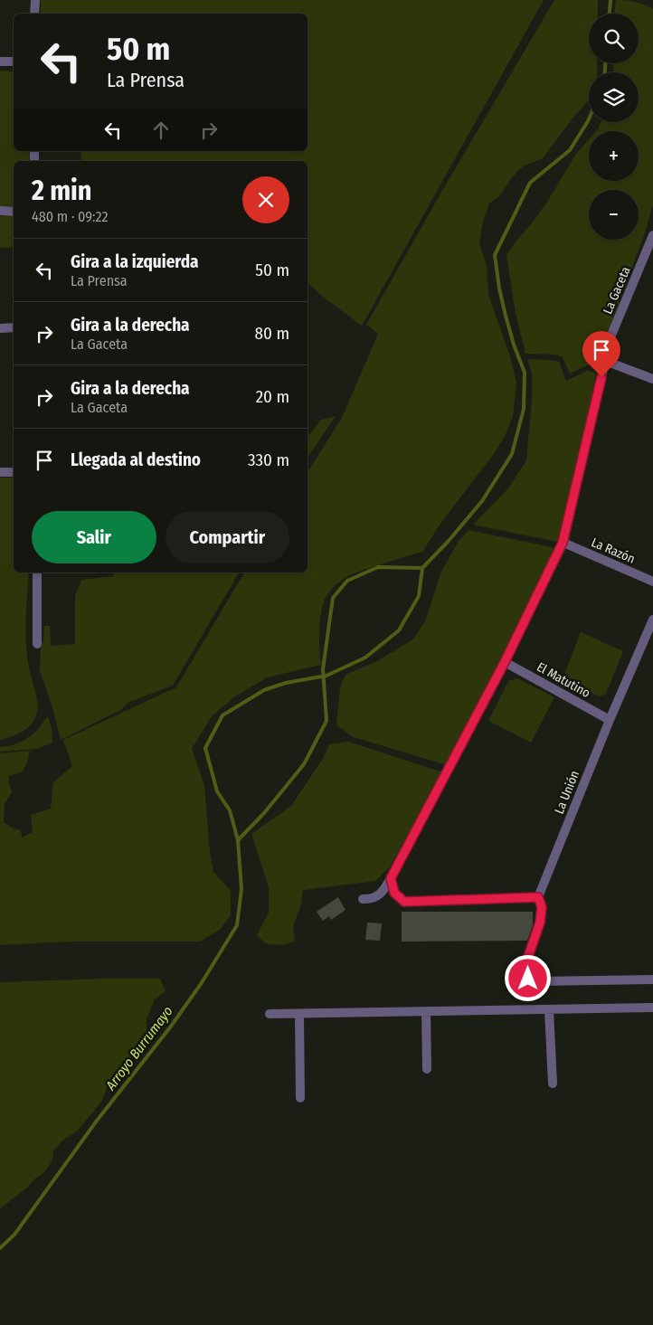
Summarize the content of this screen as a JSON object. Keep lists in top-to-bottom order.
{
  "streets": {
    "street": [
      "La Gaceta",
      "La Razón",
      "El Matutino",
      "La Unión"
    ]
  },
  "crossings": [
    ["La Gaceta", "La Razón"],
    ["La Gaceta", "El Matutino"],
    ["El Matutino", "La Unión"]
  ],
  "water": ["Arroyo Burrumayo"],
  "page": {
    "map_buttons": ["+", "−"],
    "turn": ["50 m", "La Prensa"],
    "heading": ["2 min", "480 m · 09:22"],
    "list": [
      {
        "name": "Gira a la izquierda",
        "note": "La Prensa",
        "value": "50 m"
      },
      {
        "name": "Gira a la derecha",
        "note": "La Gaceta",
        "value": "80 m"
      },
      {
        "name": "Gira a la derecha",
        "note": "La Gaceta",
        "value": "20 m"
      },
      {
        "name": "Llegada al destino",
        "value": "330 m"
      }
    ],
    "buttons": ["Salir", "Compartir"]
  }
}
